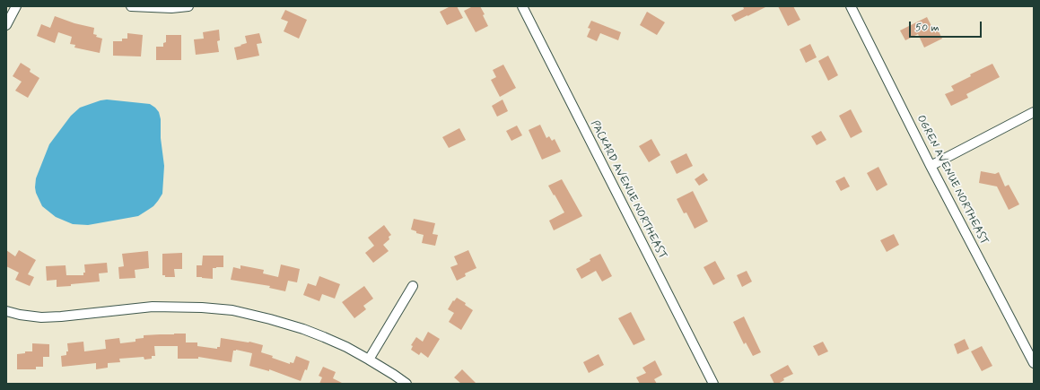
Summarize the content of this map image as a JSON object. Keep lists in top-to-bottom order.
{
  "streets": {
    "street": ["OGREN AVENUE NORTHEAST", "PACKARD AVENUE NORTHEAST"]
  },
  "scale_bar": "50 m"
}
